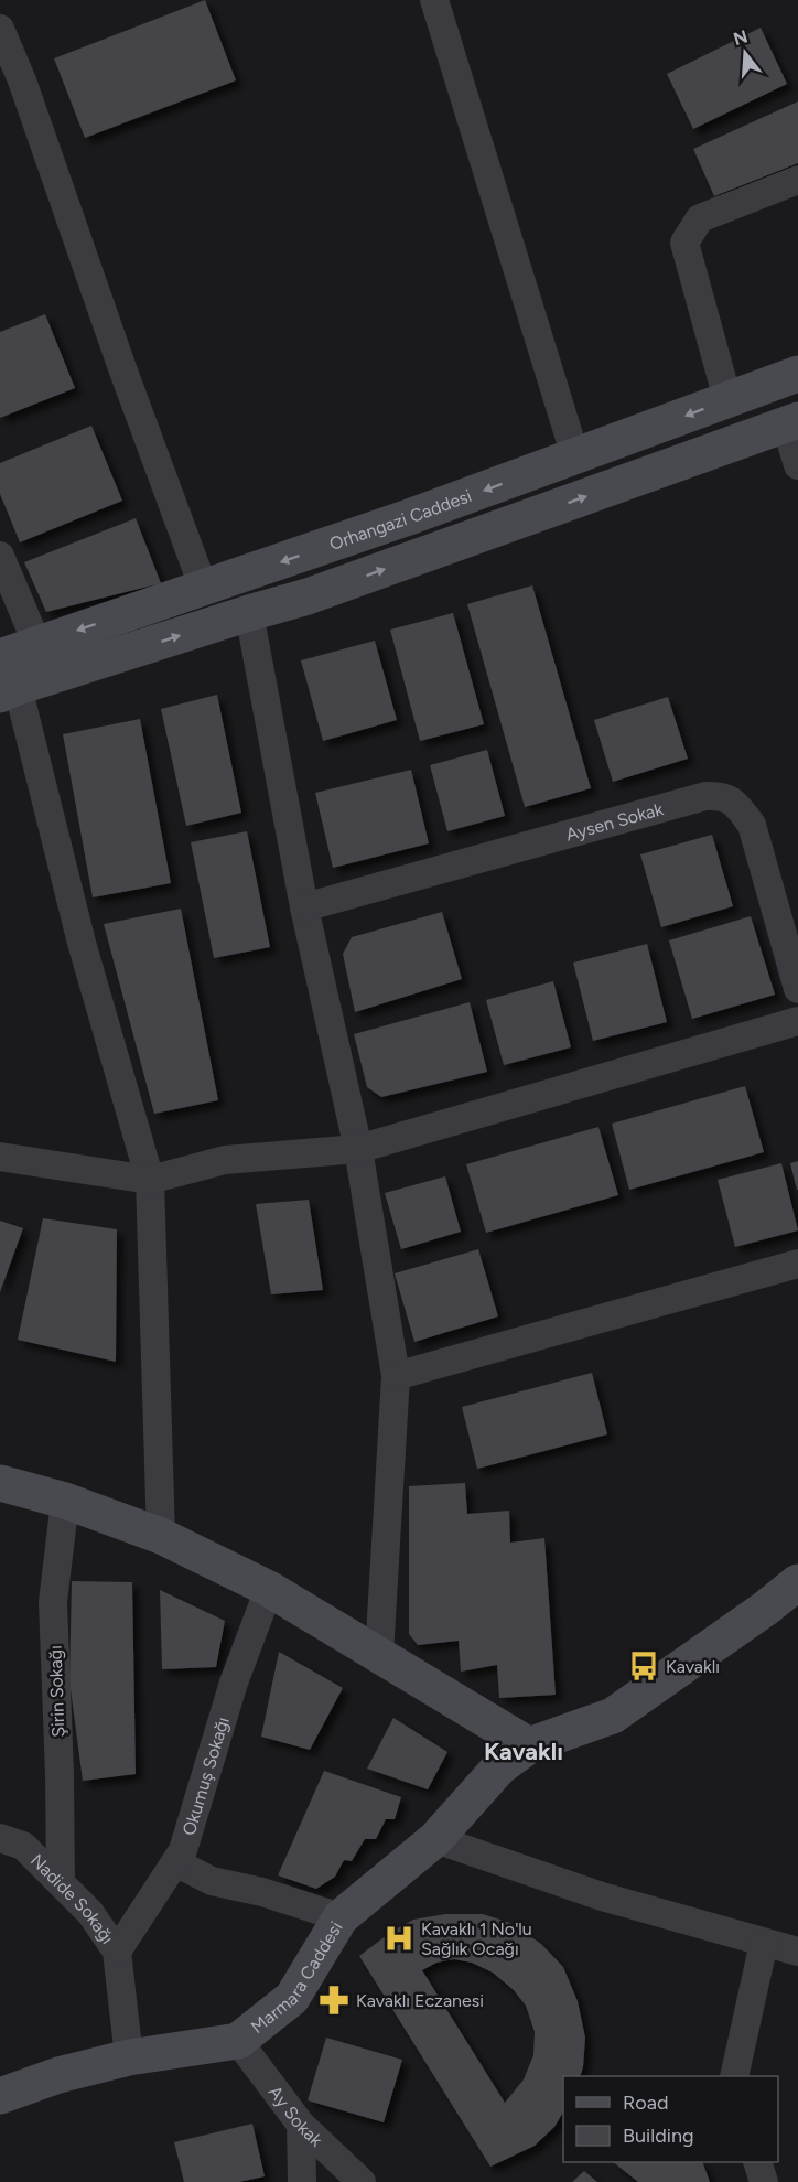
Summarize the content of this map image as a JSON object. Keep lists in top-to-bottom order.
{
  "streets": {
    "main road": ["Orhangazi Caddesi", "Marmara Caddesi"],
    "street": [
      "Aysen Sokak",
      "Şirin Sokağı",
      "Okumuş Sokağı",
      "Nadide Sokağı",
      "Ay Sokak"
    ]
  },
  "crossings": [
    ["Şirin Sokağı", "Nadide Sokağı"],
    ["Okumuş Sokağı", "Nadide Sokağı"],
    ["Nadide Sokağı", "Marmara Caddesi"],
    ["Marmara Caddesi", "Ay Sokak"]
  ],
  "districts": ["Kavaklı"],
  "places": {
    "bus stop": ["Kavaklı"],
    "hospital": ["Kavaklı 1 No'lu Sağlık Ocağı"],
    "pharmacy": ["Kavaklı Eczanesi"]
  },
  "legend": ["Road", "Building"],
  "north": "top"
}
